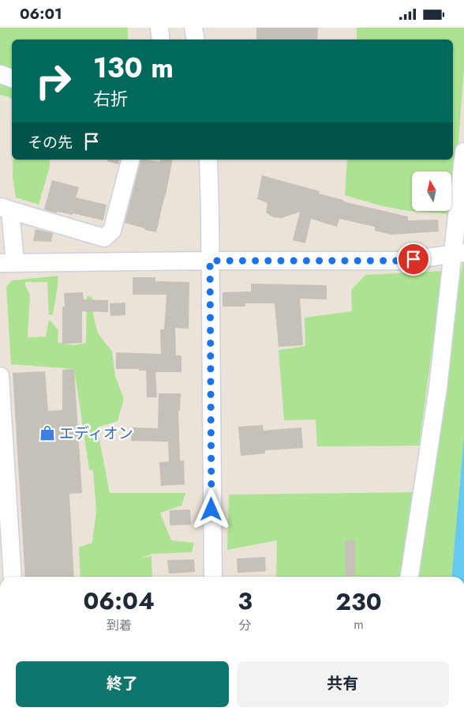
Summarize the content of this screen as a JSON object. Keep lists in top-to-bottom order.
{
  "places": {
    "shop": ["エディオン"]
  },
  "north": "top",
  "page": {
    "status": "06:01",
    "turn": ["130 m", "右折"],
    "then": "その先",
    "eta": [
      "06:04",
      "到着",
      "3",
      "分",
      "230",
      "m"
    ],
    "buttons": ["終了", "共有"]
  }
}
